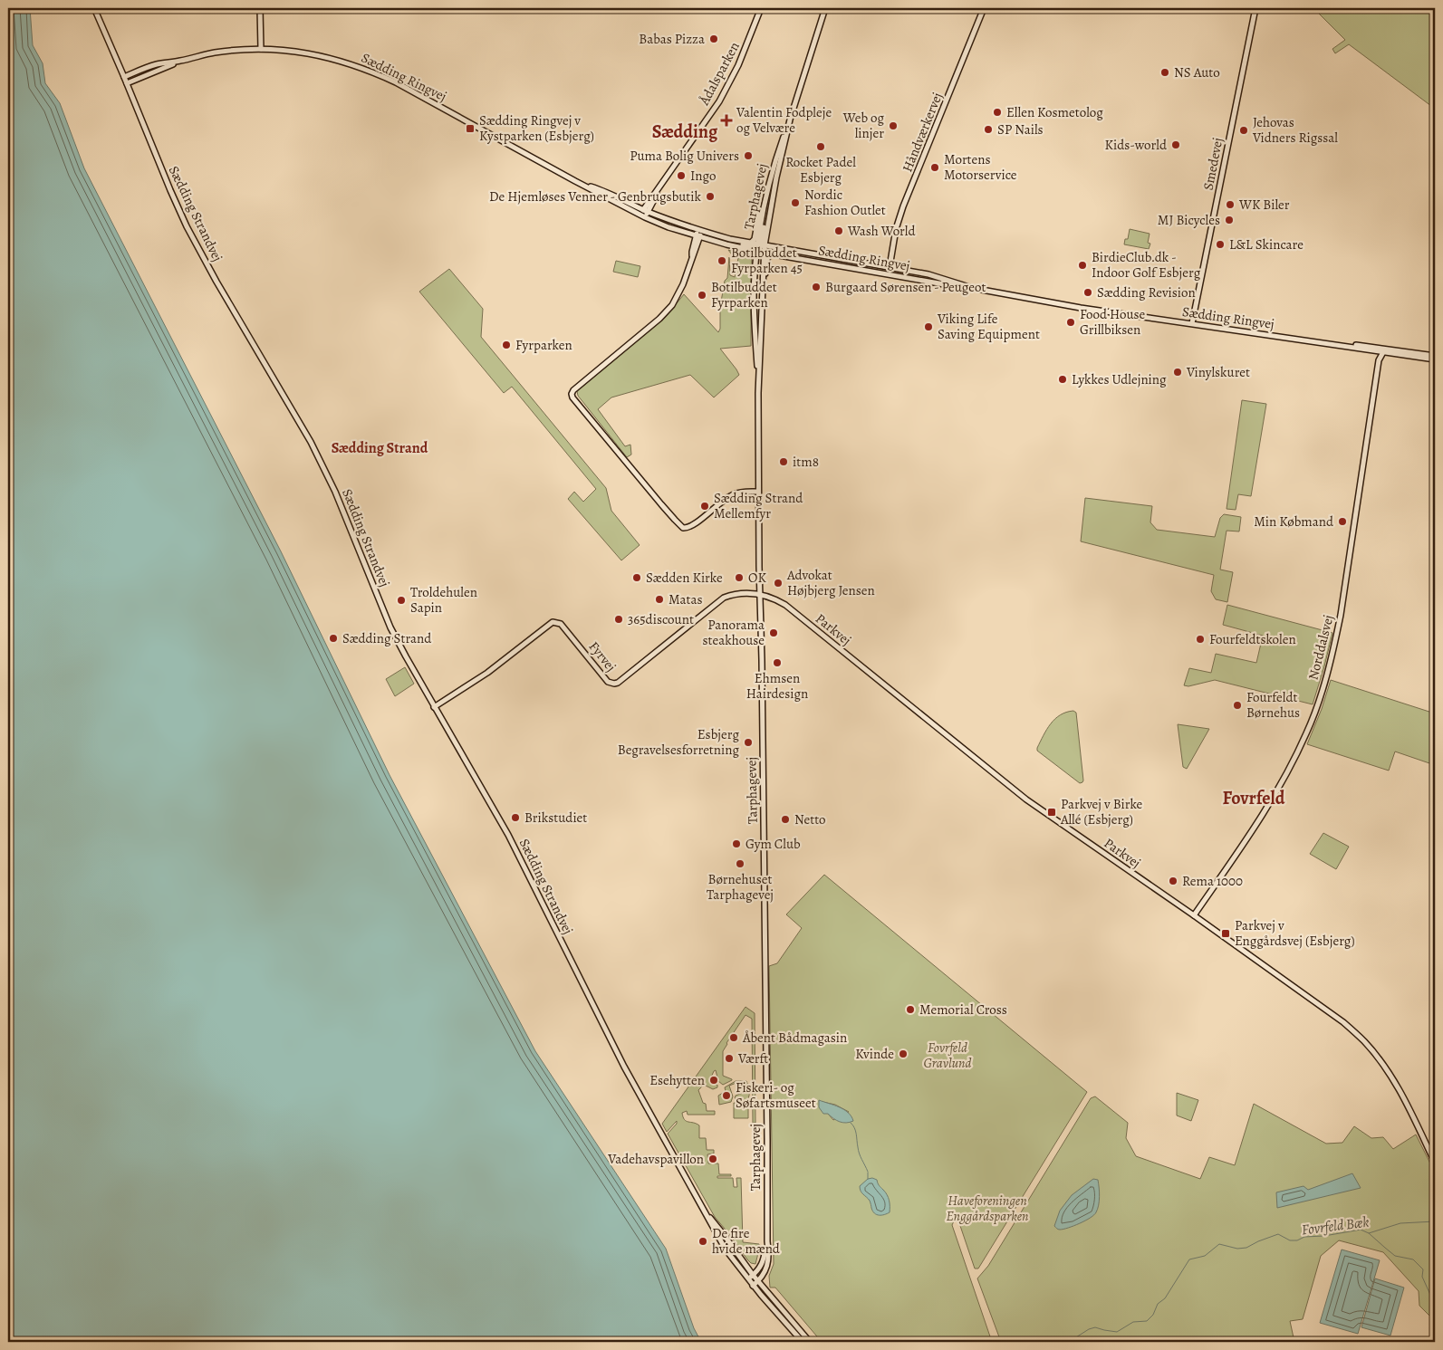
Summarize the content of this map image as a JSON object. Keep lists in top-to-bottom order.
{
  "streets": {
    "street": [
      "Ådalsparken",
      "Sædding Ringvej",
      "Håndværkervej",
      "Smedevej",
      "Tarphagevej",
      "Sædding Strandvej",
      "Parkvej",
      "Norddalsvej",
      "Fyrvej"
    ]
  },
  "crossings": [
    ["Ådalsparken", "Sædding Ringvej"],
    ["Sædding Ringvej", "Håndværkervej"],
    ["Sædding Ringvej", "Smedevej"],
    ["Sædding Ringvej", "Tarphagevej"],
    ["Sædding Ringvej", "Sædding Strandvej"],
    ["Sædding Ringvej", "Norddalsvej"],
    ["Tarphagevej", "Sædding Strandvej"],
    ["Tarphagevej", "Parkvej"],
    ["Tarphagevej", "Fyrvej"],
    ["Sædding Strandvej", "Fyrvej"],
    ["Parkvej", "Norddalsvej"],
    ["Parkvej", "Fyrvej"]
  ],
  "districts": ["Sædding", "Sædding Strand", "Fovrfeld"],
  "water": ["Fovrfeld Bæk"],
  "parks": ["Fovrfeld Gravlund", "Haveforeningen Enggårdsparken"],
  "places": {
    "other": [
      "Babas Pizza",
      "NS Auto",
      "Ellen Kosmetolog",
      "Web og linjer",
      "SP Nails",
      "Jehovas Vidners Rigssal",
      "Kids-world",
      "Rocket Padel Esbjerg",
      "Puma Bolig Univers",
      "Mortens Motorservice",
      "Ingo",
      "De Hjemløses Venner - Genbrugsbutik",
      "Nordic Fashion Outlet",
      "WK Biler",
      "MJ Bicycles",
      "Wash World",
      "L&L Skincare",
      "Botilbuddet Fyrparken 45",
      "BirdieClub.dk - Indoor Golf Esbjerg",
      "Burgaard Sørensen - Peugeot",
      "Sædding Revision",
      "Botilbuddet Fyrparken",
      "Food House Grillbiksen",
      "Viking Life Saving Equipment",
      "Fyrparken",
      "Vinylskuret",
      "Lykkes Udlejning",
      "itm8",
      "Sædding Strand Mellemfyr",
      "Min Købmand",
      "Sædden Kirke",
      "OK",
      "Advokat Højbjerg Jensen",
      "Matas",
      "Troldehulen Sapin",
      "365discount",
      "Panorama steakhouse",
      "Sædding Strand",
      "Fourfeldtskolen",
      "Ehmsen Hairdesign",
      "Fourfeldt Børnehus",
      "Esbjerg Begravelsesforretning",
      "Brikstudiet",
      "Netto",
      "Gym Club",
      "Børnehuset Tarphagevej",
      "Rema 1000",
      "Memorial Cross",
      "Åbent Bådmagasin",
      "Kvinde",
      "Værft",
      "Esehytten",
      "Fiskeri- og Søfartsmuseet",
      "Vadehavspavillon",
      "De fire hvide mænd"
    ],
    "health": ["Valentin Fodpleje og Velvære"],
    "transit": ["Sædding Ringvej v Kystparken (Esbjerg)", "Parkvej v Birke Allé (Esbjerg)", "Parkvej v Enggårdsvej (Esbjerg)"]
  }
}
